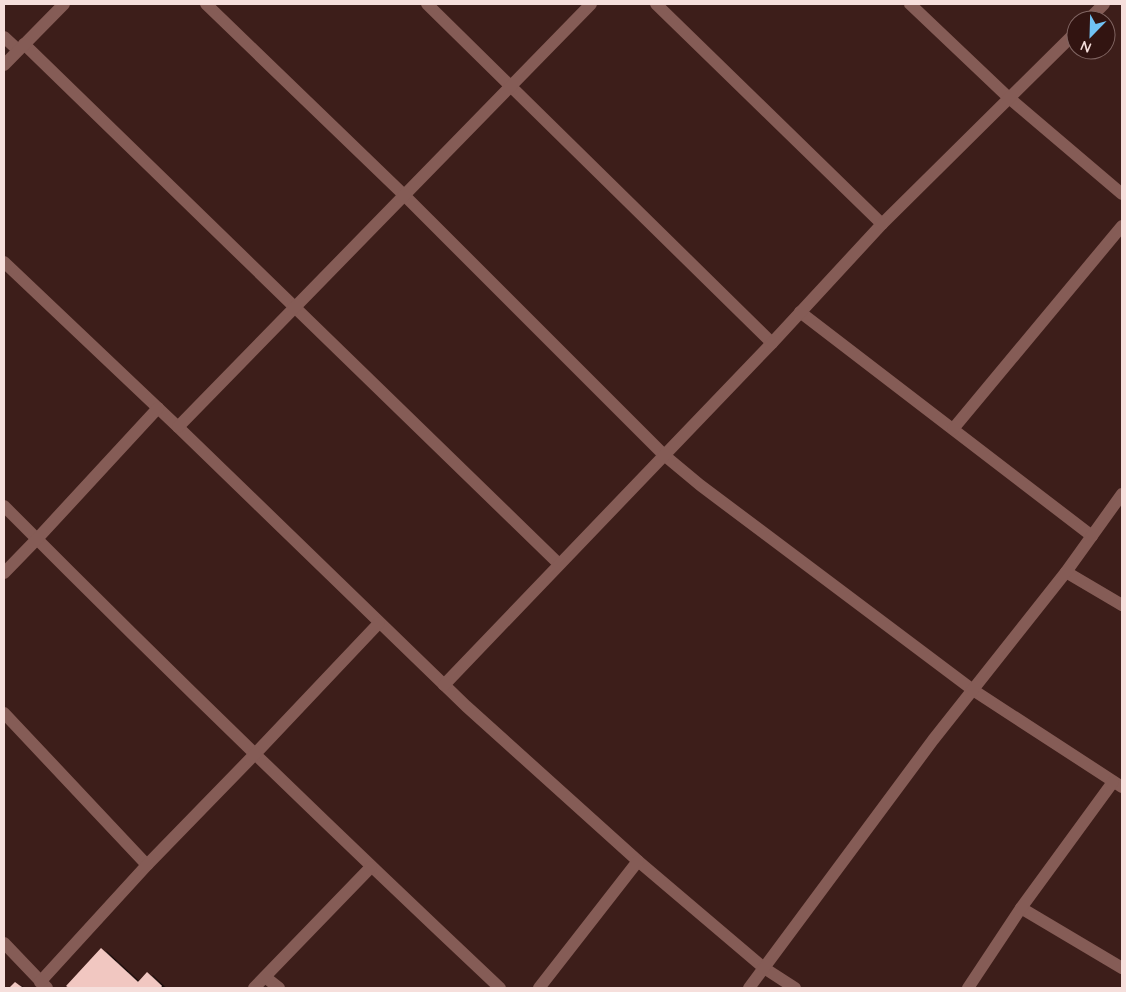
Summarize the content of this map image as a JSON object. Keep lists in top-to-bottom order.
{
  "north": "bottom left"
}
